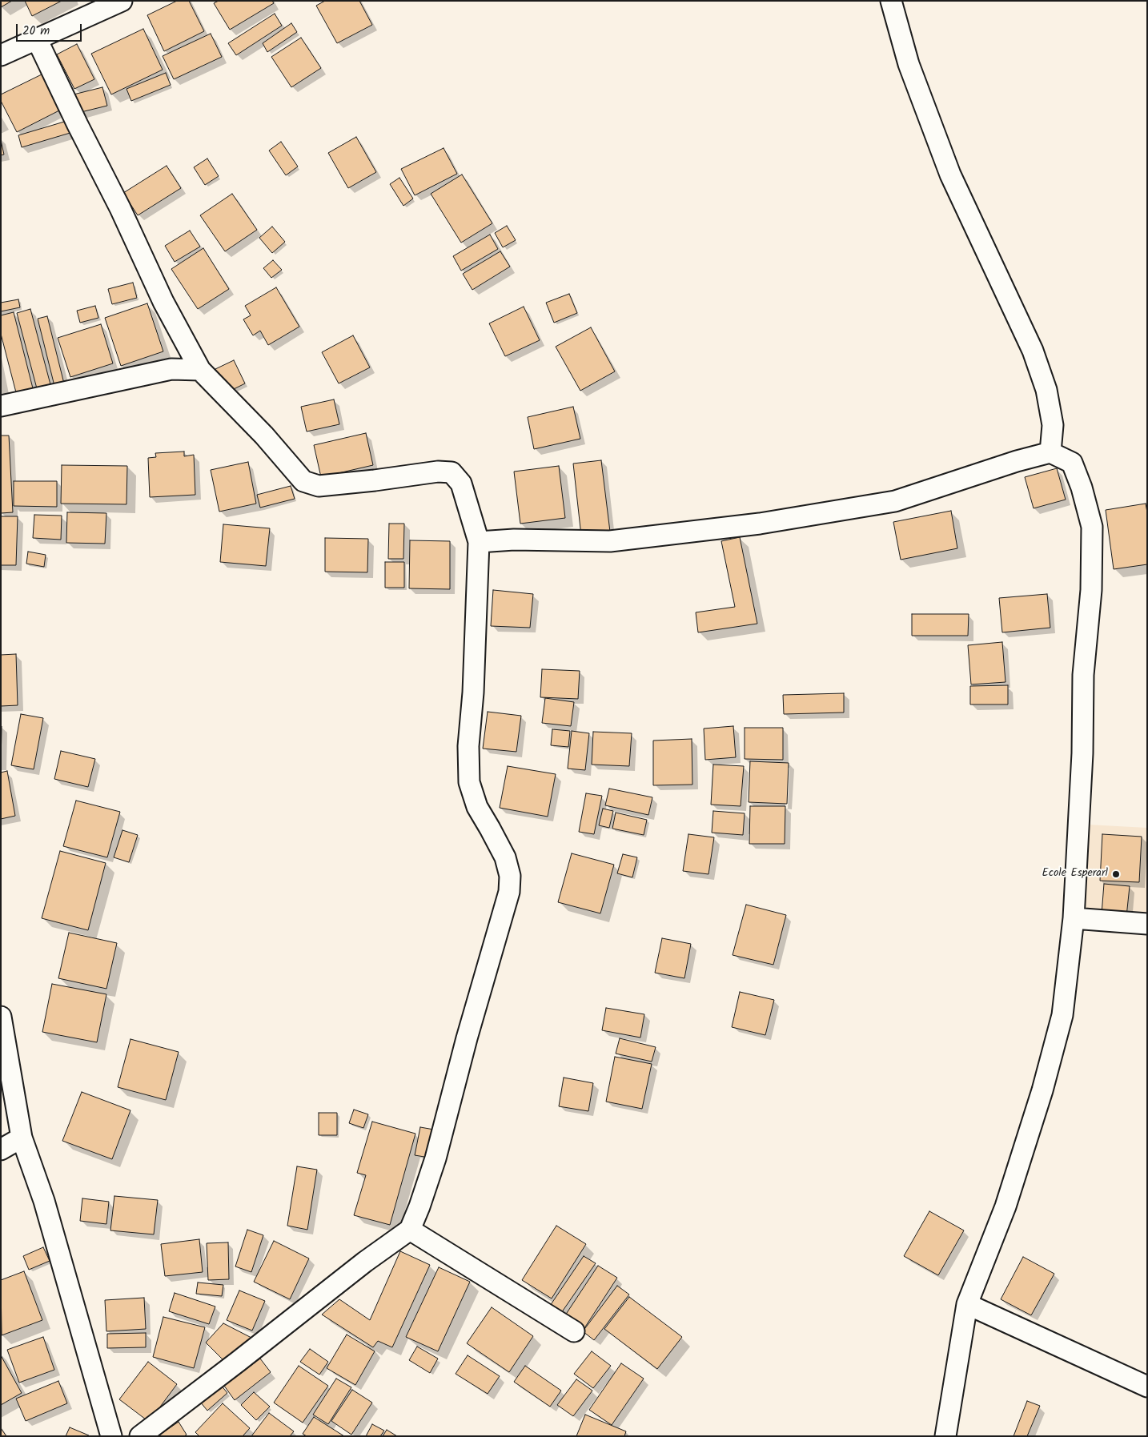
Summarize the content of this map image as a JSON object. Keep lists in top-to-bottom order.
{
  "places": ["Ecole Esperarl"],
  "scale_bar": "20 m"
}
